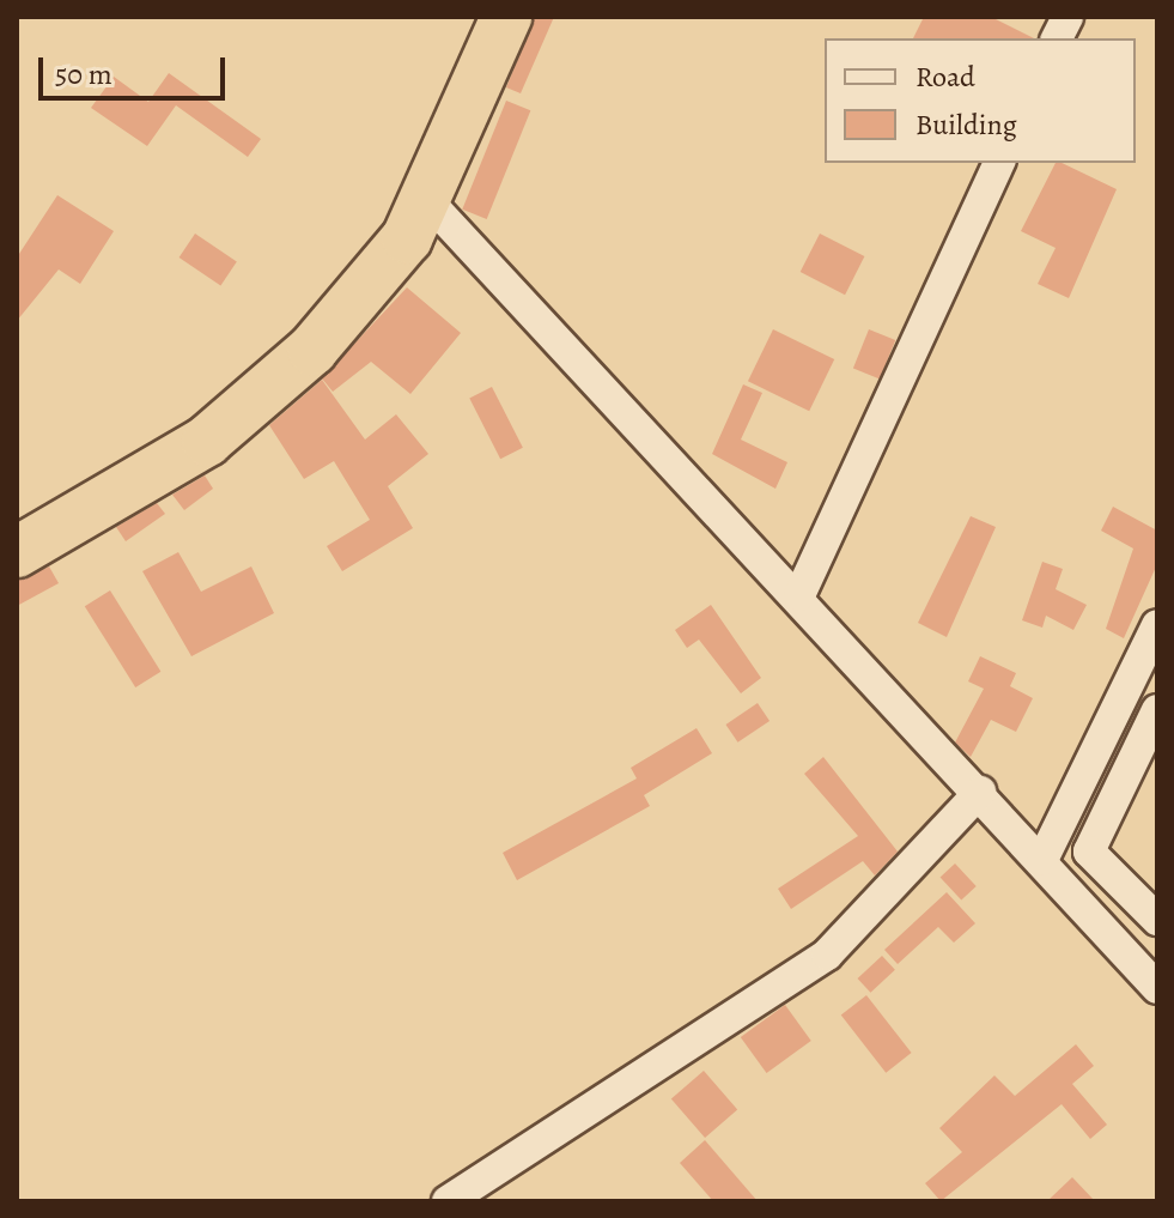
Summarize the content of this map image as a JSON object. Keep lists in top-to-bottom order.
{
  "legend": ["Road", "Building"],
  "scale_bar": "50 m"
}
